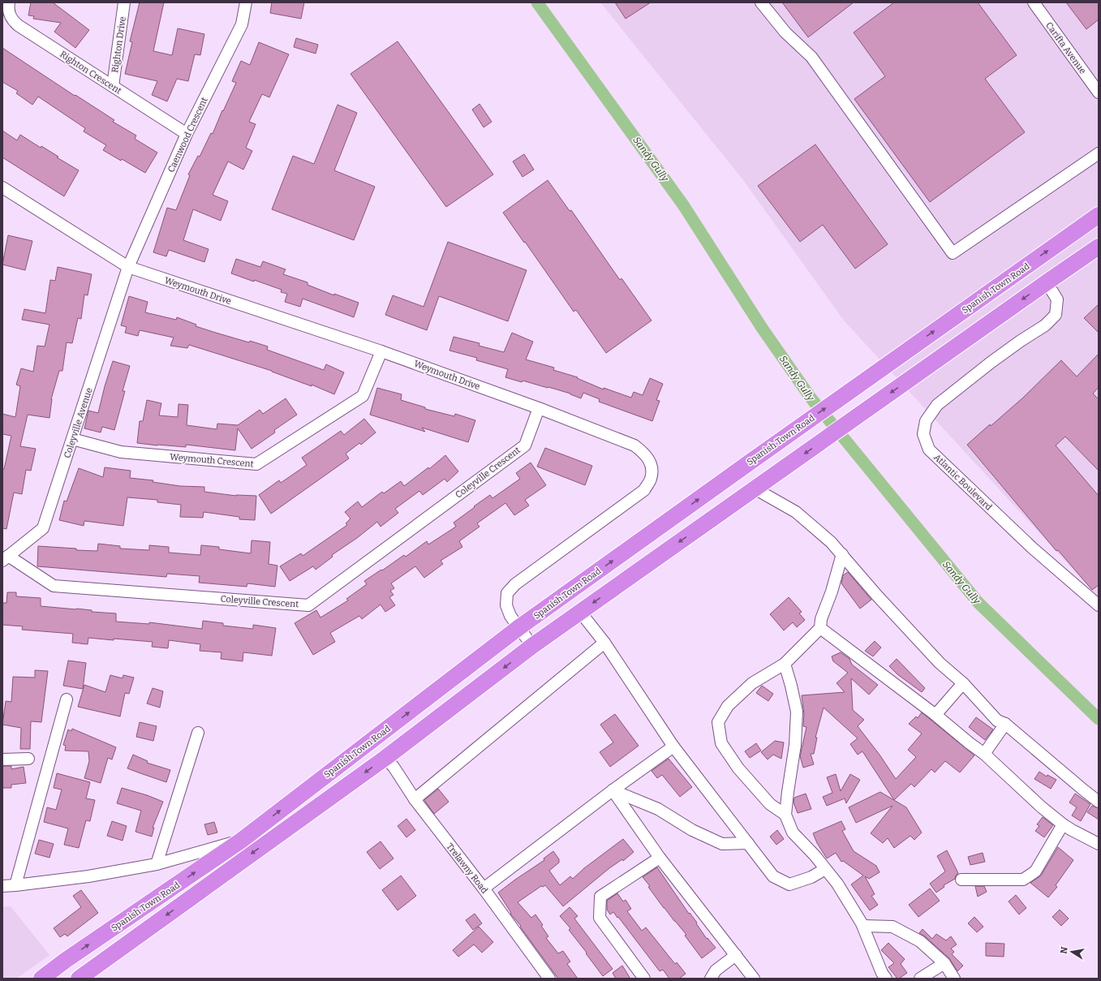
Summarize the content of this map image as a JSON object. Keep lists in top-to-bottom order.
{
  "streets": {
    "highway": ["Spanish Town Road"],
    "street": [
      "Righton Drive",
      "Carifta Avenue",
      "Righton Crescent",
      "Caenwood Crescent",
      "Weymouth Drive",
      "Coleyville Avenue",
      "Weymouth Crescent",
      "Coleyville Crescent",
      "Atlantic Boulevard",
      "Trelawny Road"
    ]
  },
  "crossings": [
    ["Righton Drive", "Righton Crescent"],
    ["Righton Crescent", "Caenwood Crescent"],
    ["Caenwood Crescent", "Weymouth Drive"],
    ["Caenwood Crescent", "Coleyville Avenue"],
    ["Spanish Town Road", "Weymouth Drive"],
    ["Spanish Town Road", "Atlantic Boulevard"],
    ["Spanish Town Road", "Trelawny Road"],
    ["Weymouth Drive", "Coleyville Avenue"],
    ["Weymouth Drive", "Weymouth Crescent"],
    ["Weymouth Drive", "Coleyville Crescent"],
    ["Coleyville Avenue", "Weymouth Crescent"],
    ["Coleyville Avenue", "Coleyville Crescent"]
  ],
  "water": ["Sandy Gully"],
  "north": "left"
}
